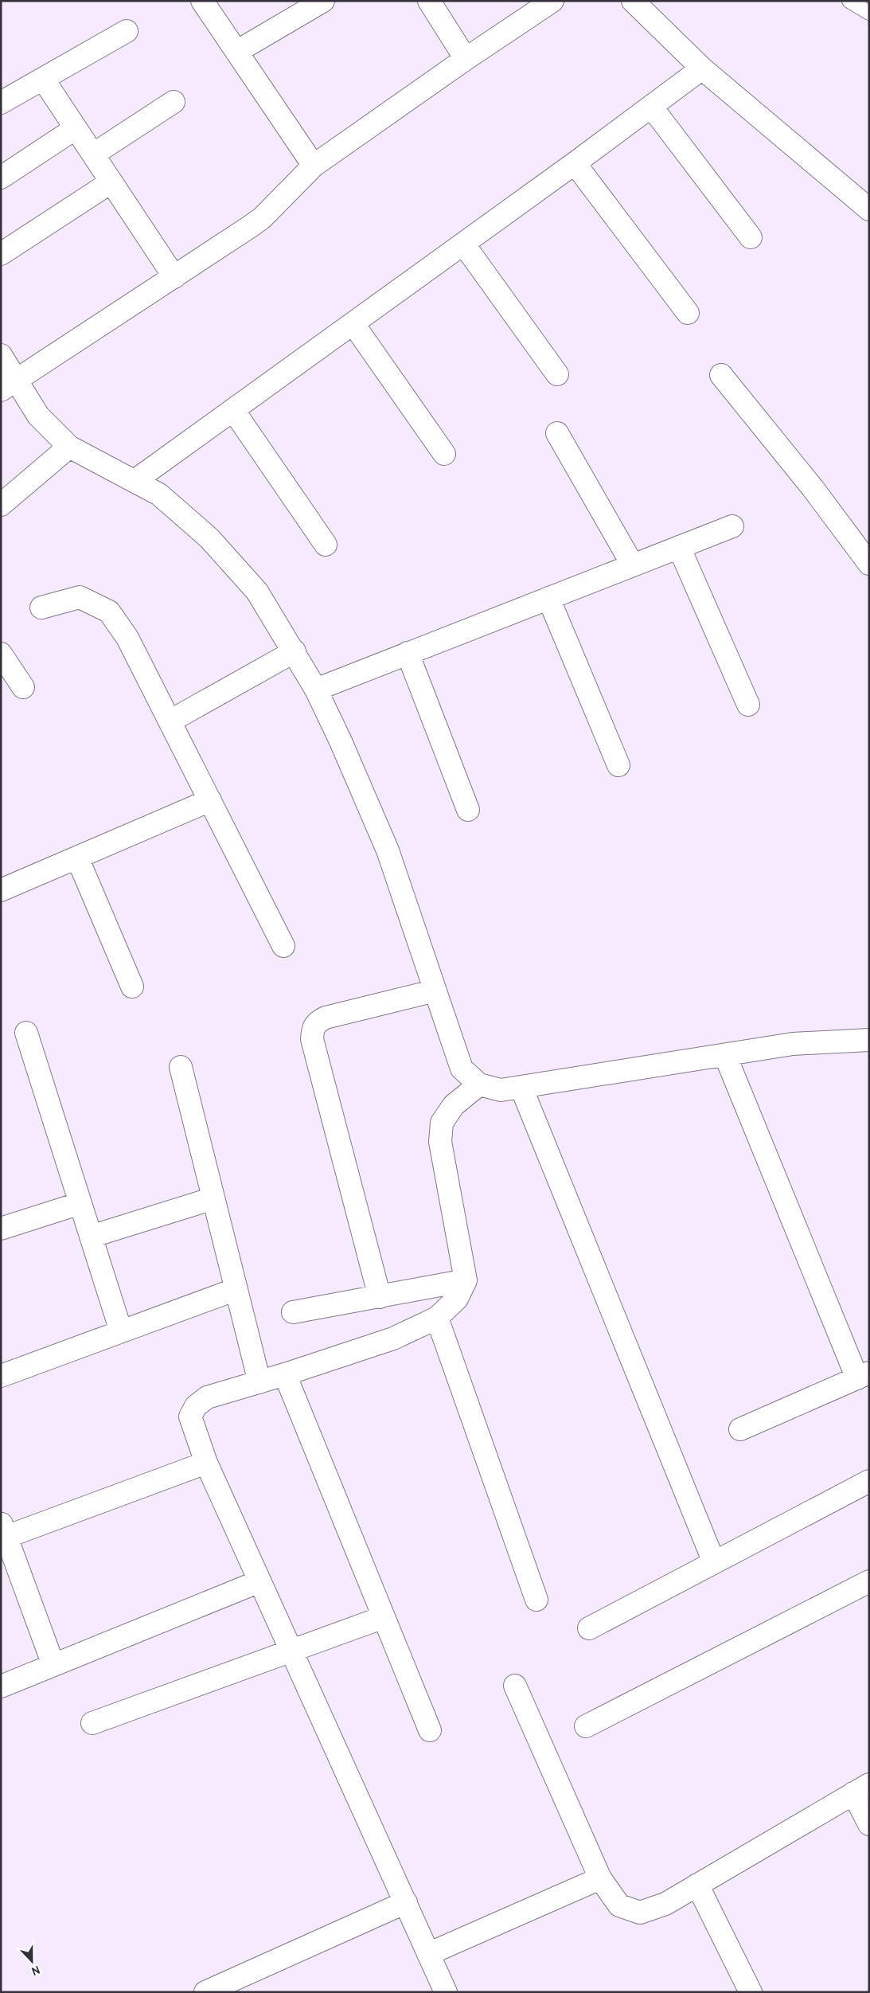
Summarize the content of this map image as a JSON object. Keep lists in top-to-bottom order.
{
  "north": "bottom"
}
